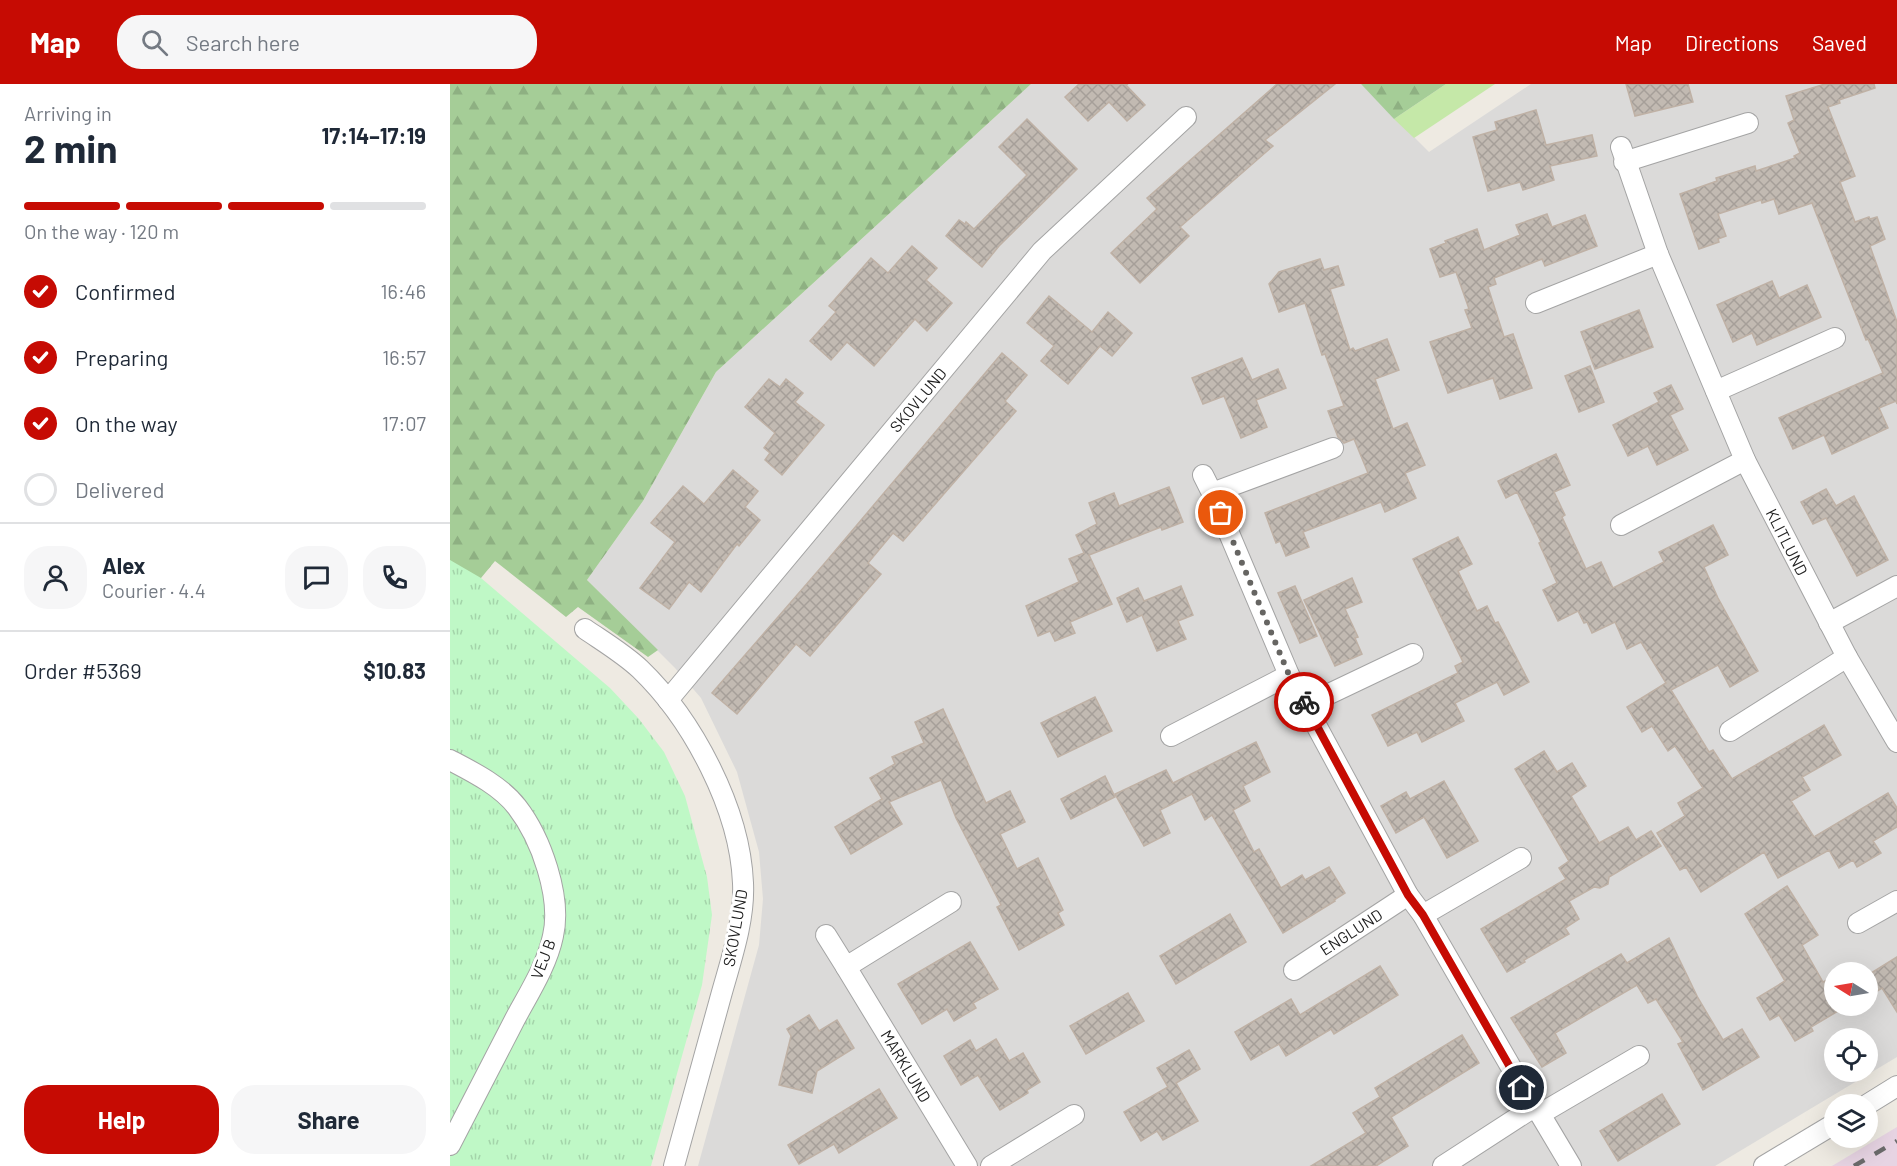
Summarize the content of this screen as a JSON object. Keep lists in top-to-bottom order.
{
  "streets": {
    "street": [
      "SKOVLUND",
      "KLITLUND",
      "ENGLUND",
      "VEJ B",
      "MARKLUND"
    ]
  },
  "north": "left",
  "page": {
    "header": "Map",
    "search": "Search here",
    "nav": ["Map", "Directions", "Saved"],
    "heading": ["2 min", "Arriving in", "17:14–17:19"],
    "panel": [
      "Alex",
      "Courier · 4.4",
      "Order #5369",
      "$10.83"
    ],
    "bar": "On the way · 120 m",
    "list": [
      ["Confirmed", "16:46"],
      ["Preparing", "16:57"],
      ["On the way", "17:07"],
      "Delivered"
    ],
    "buttons": ["Help", "Share"]
  }
}
